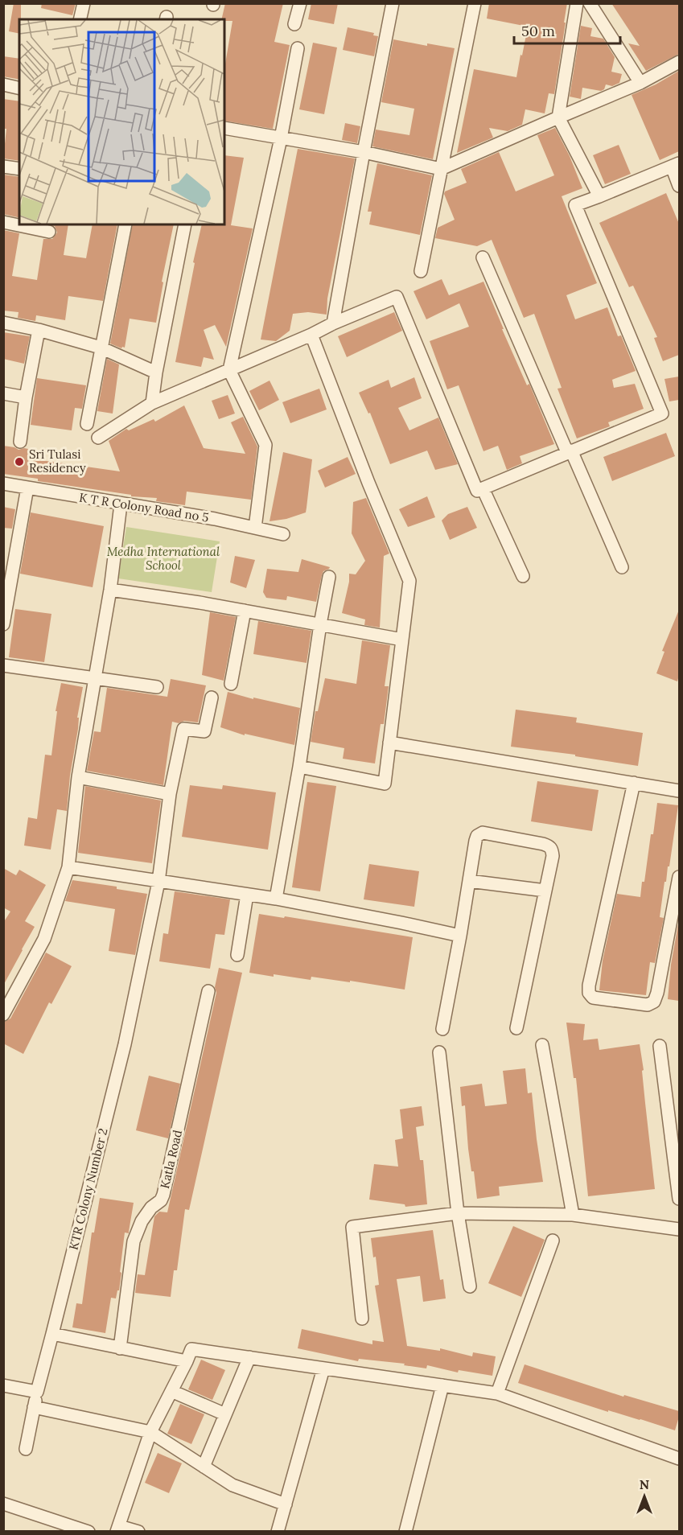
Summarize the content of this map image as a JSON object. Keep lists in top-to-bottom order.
{
  "streets": {
    "street": ["K T R Colony Road no 5", "Katla Road", "KTR Colony Number 2"]
  },
  "parks": ["Medha International School"],
  "places": ["Sri Tulasi Residency"],
  "scale_bar": "50 m",
  "north": "top"
}
